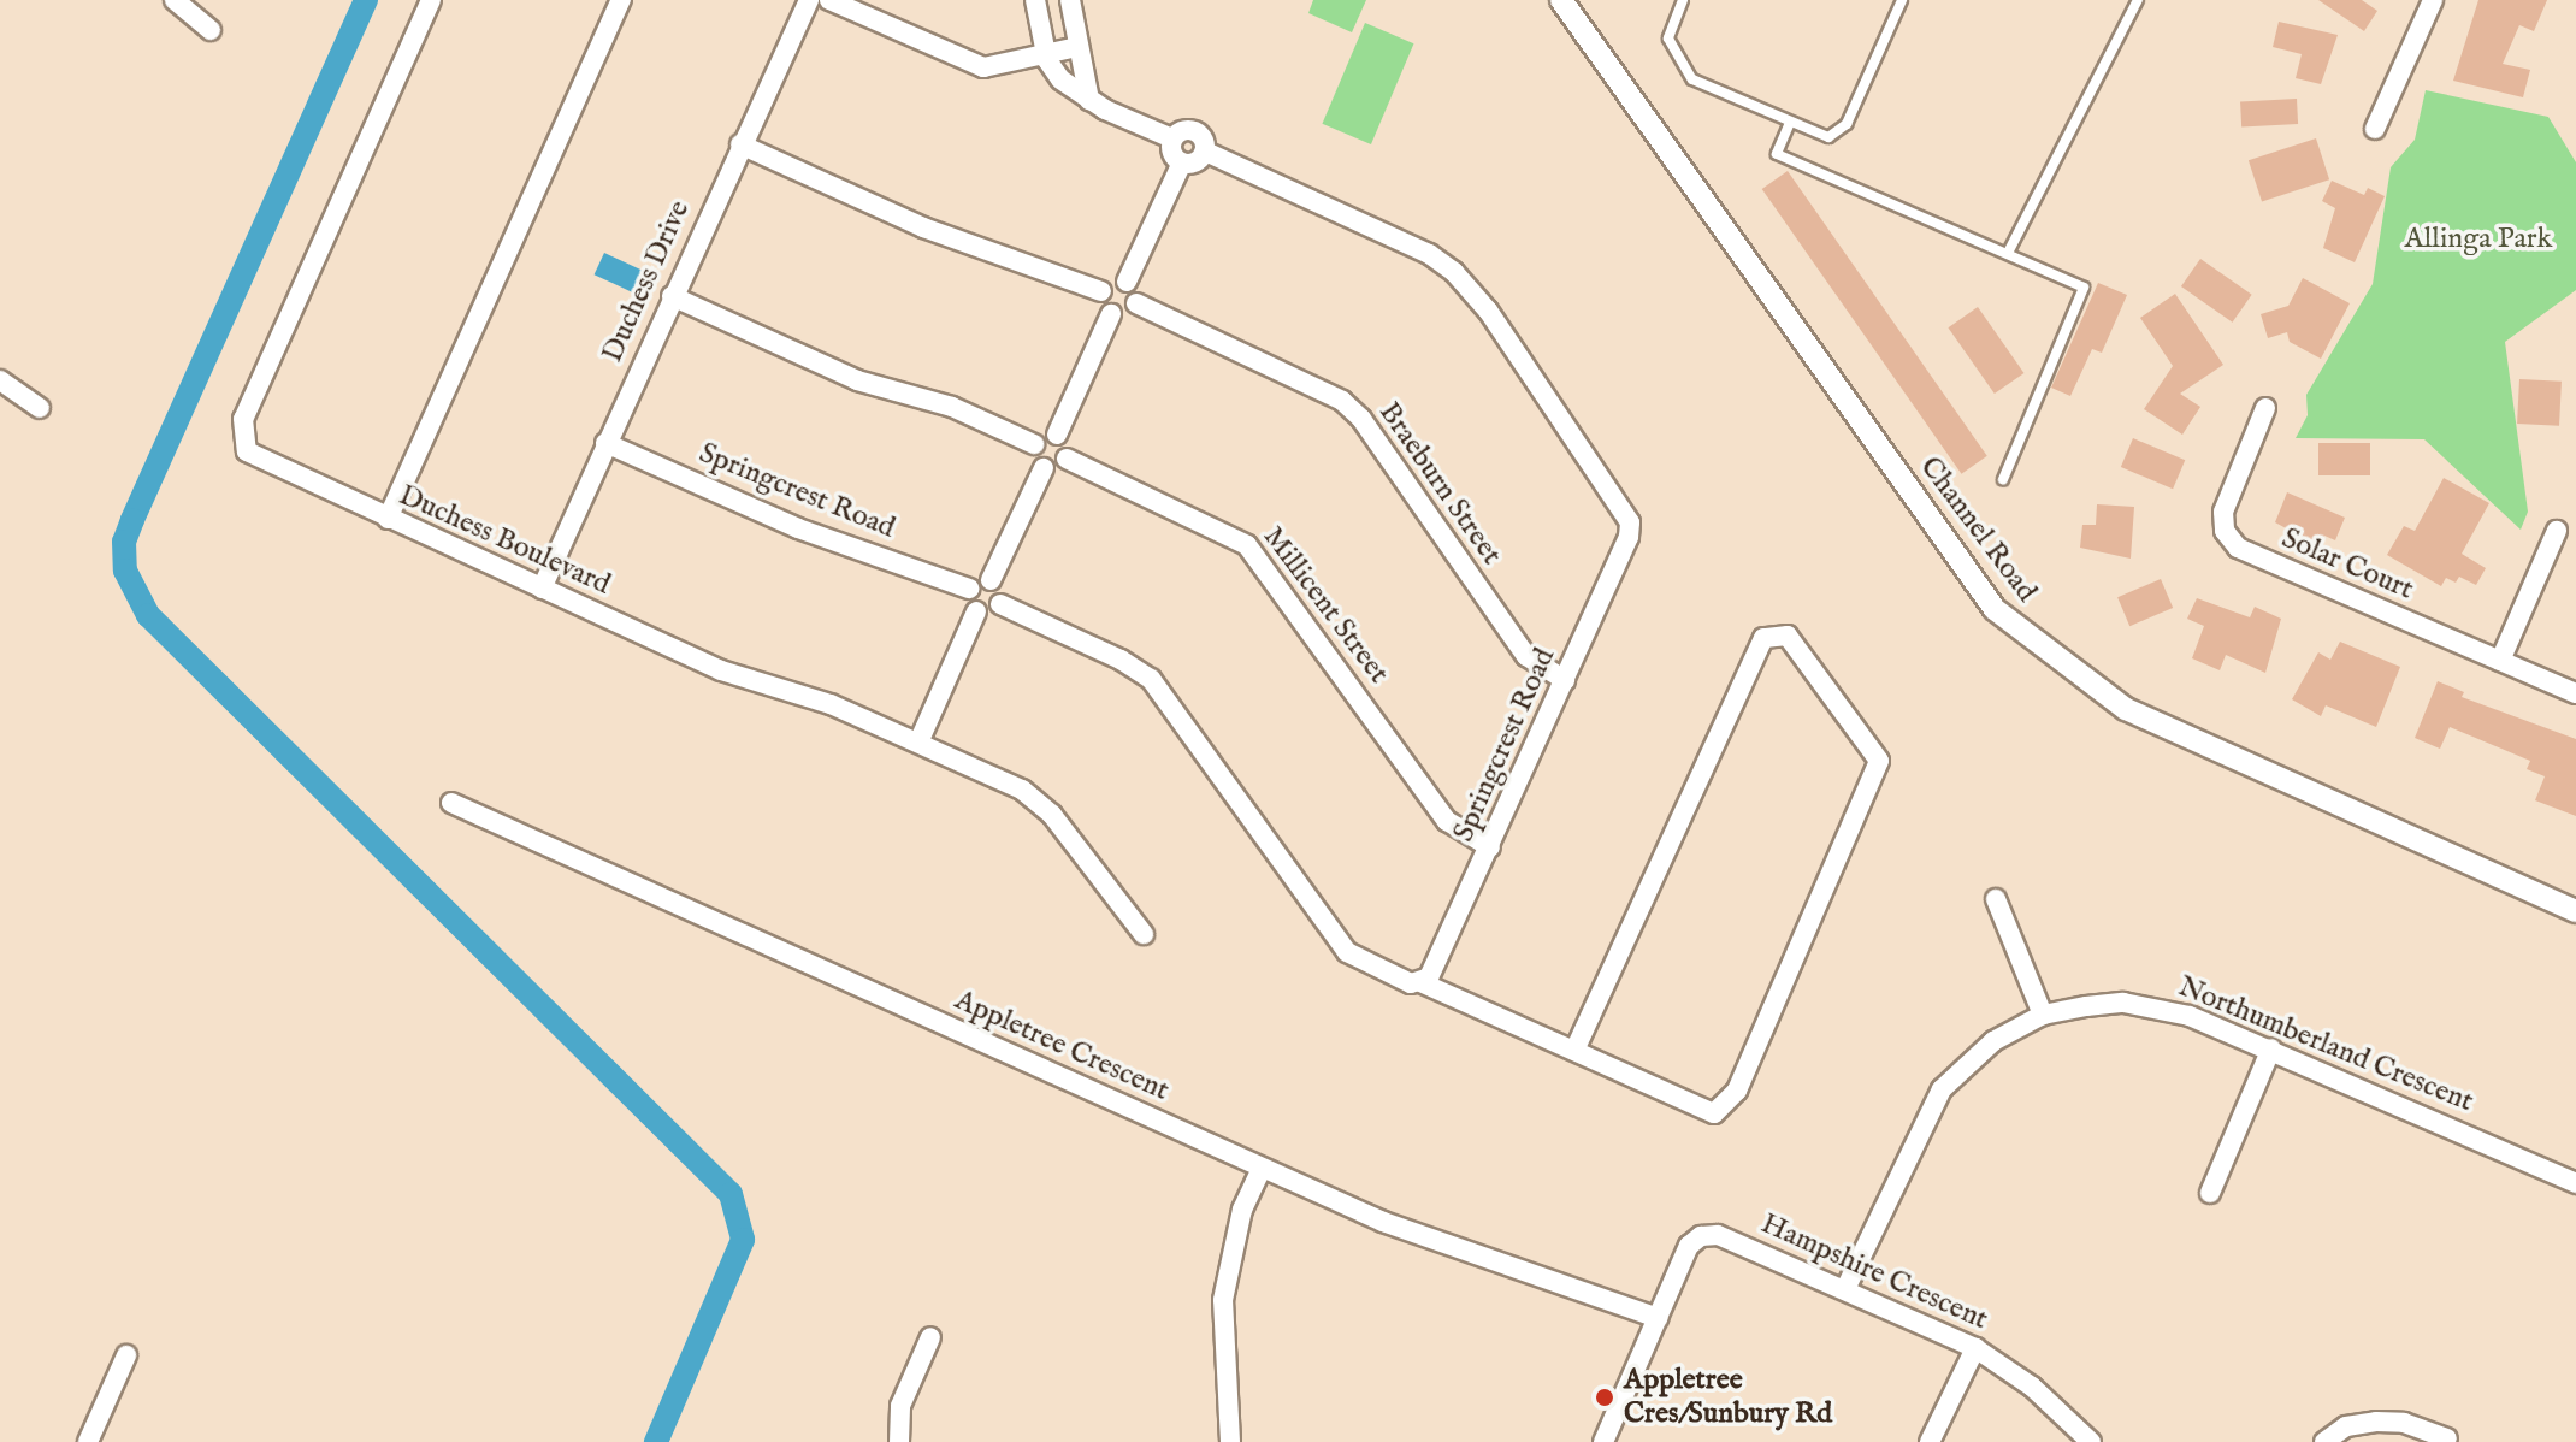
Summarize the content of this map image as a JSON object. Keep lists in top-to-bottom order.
{
  "streets": {
    "street": [
      "Duchess Drive",
      "Braeburn Street",
      "Springcrest Road",
      "Channel Road",
      "Duchess Boulevard",
      "Solar Court",
      "Millicent Street",
      "Northumberland Crescent",
      "Appletree Crescent",
      "Hampshire Crescent"
    ]
  },
  "crossings": [
    ["Duchess Drive", "Springcrest Road"],
    ["Duchess Drive", "Duchess Boulevard"],
    ["Braeburn Street", "Springcrest Road"],
    ["Springcrest Road", "Millicent Street"],
    ["Northumberland Crescent", "Hampshire Crescent"],
    ["Appletree Crescent", "Hampshire Crescent"]
  ],
  "parks": ["Allinga Park"],
  "places": ["Appletree Cres/Sunbury Rd"]
}
